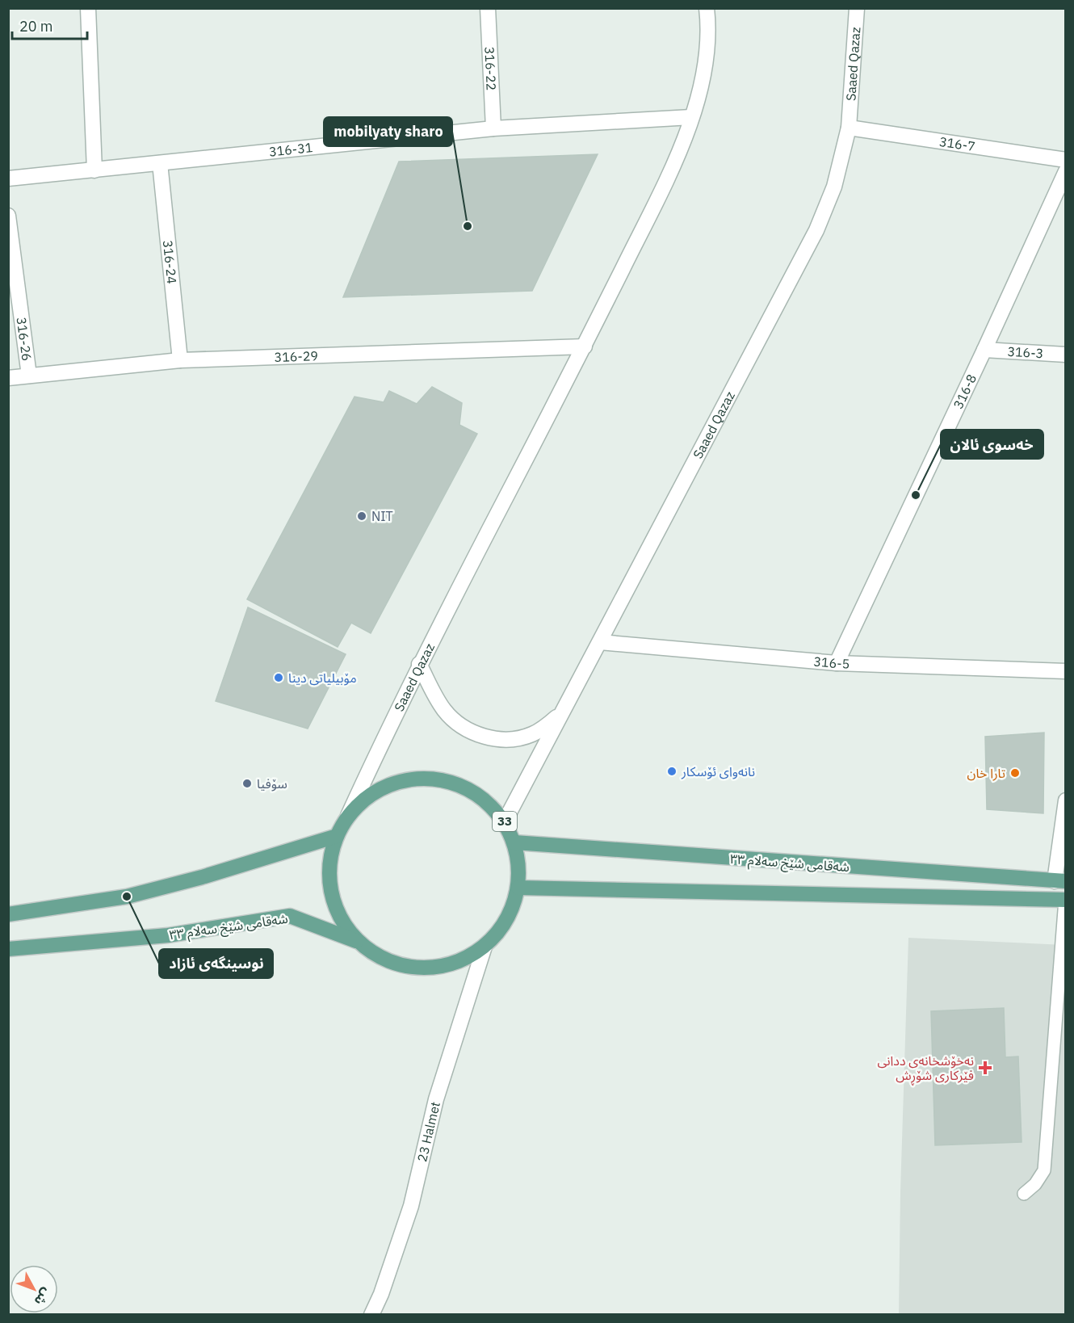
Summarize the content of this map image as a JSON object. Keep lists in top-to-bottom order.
{
  "streets": {
    "main road": ["33", "شەقامی شێخ سەلام ٣٣"],
    "street": [
      "Saaed Qazaz",
      "316-22",
      "316-7",
      "316-31",
      "316-24",
      "316-26",
      "316-3",
      "316-29",
      "316-8",
      "316-5",
      "23 Halmet"
    ]
  },
  "crossings": [
    ["Saaed Qazaz", "316-7"],
    ["Saaed Qazaz", "316-31"],
    ["Saaed Qazaz", "316-29"],
    ["Saaed Qazaz", "316-5"],
    ["Saaed Qazaz", "شەقامی شێخ سەلام ٣٣"],
    ["316-22", "316-31"],
    ["316-31", "316-24"],
    ["316-24", "316-29"],
    ["316-26", "316-29"],
    ["316-3", "316-8"],
    ["316-8", "316-5"],
    ["شەقامی شێخ سەلام ٣٣", "23 Halmet"]
  ],
  "places": {
    "other": [
      "mobilyaty sharo",
      "خەسوی ئالان",
      "NIT",
      "مۆبیلیاتی دینا",
      "نانەوای ئۆسکار",
      "تارا خان",
      "سۆفیا",
      "نوسینگەی ئازاد"
    ],
    "health": ["نەخۆشخانەی ددانی فێرکاری شۆڕش"]
  },
  "scale_bar": "20 m",
  "north": "bottom right"
}
